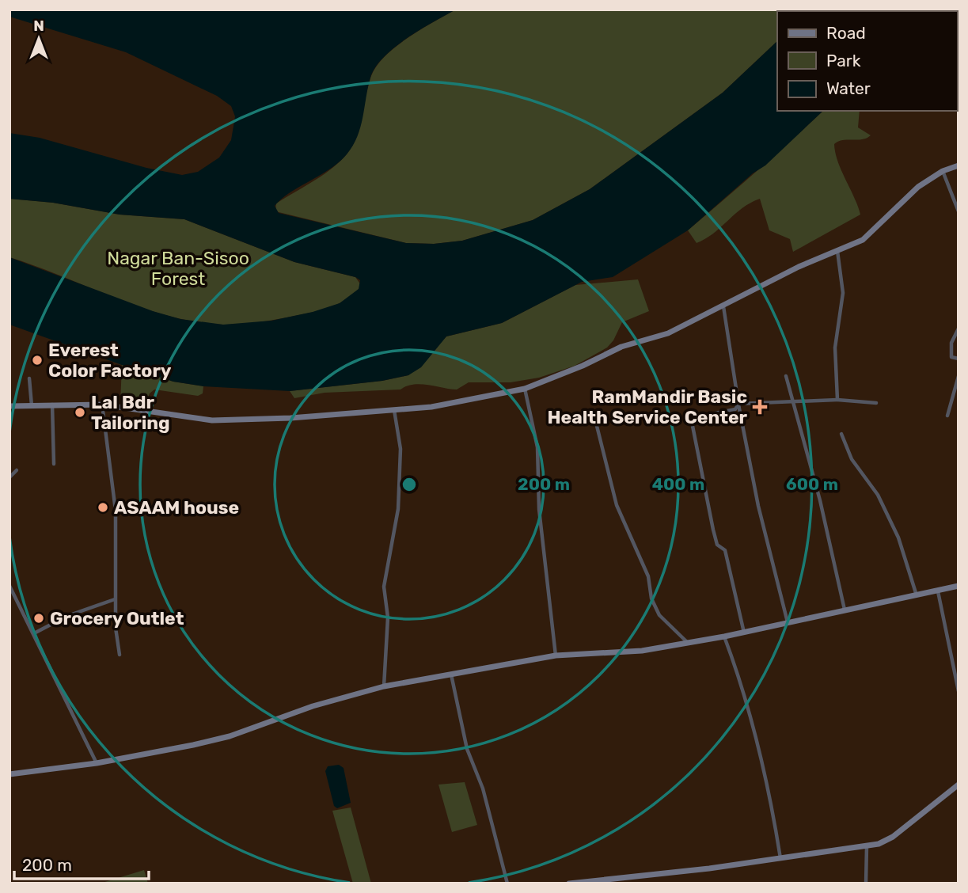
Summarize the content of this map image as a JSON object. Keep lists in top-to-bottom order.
{
  "parks": ["Nagar Ban-Sisoo Forest"],
  "places": {
    "other": [
      "Everest Color Factory",
      "Lal Bdr Tailoring",
      "ASAAM house",
      "Grocery Outlet"
    ],
    "health": ["RamMandir Basic Health Service Center"]
  },
  "legend": ["Road", "Park", "Water"],
  "scale_bar": "200 m",
  "north": "top",
  "rings": ["200 m", "400 m", "600 m"]
}
